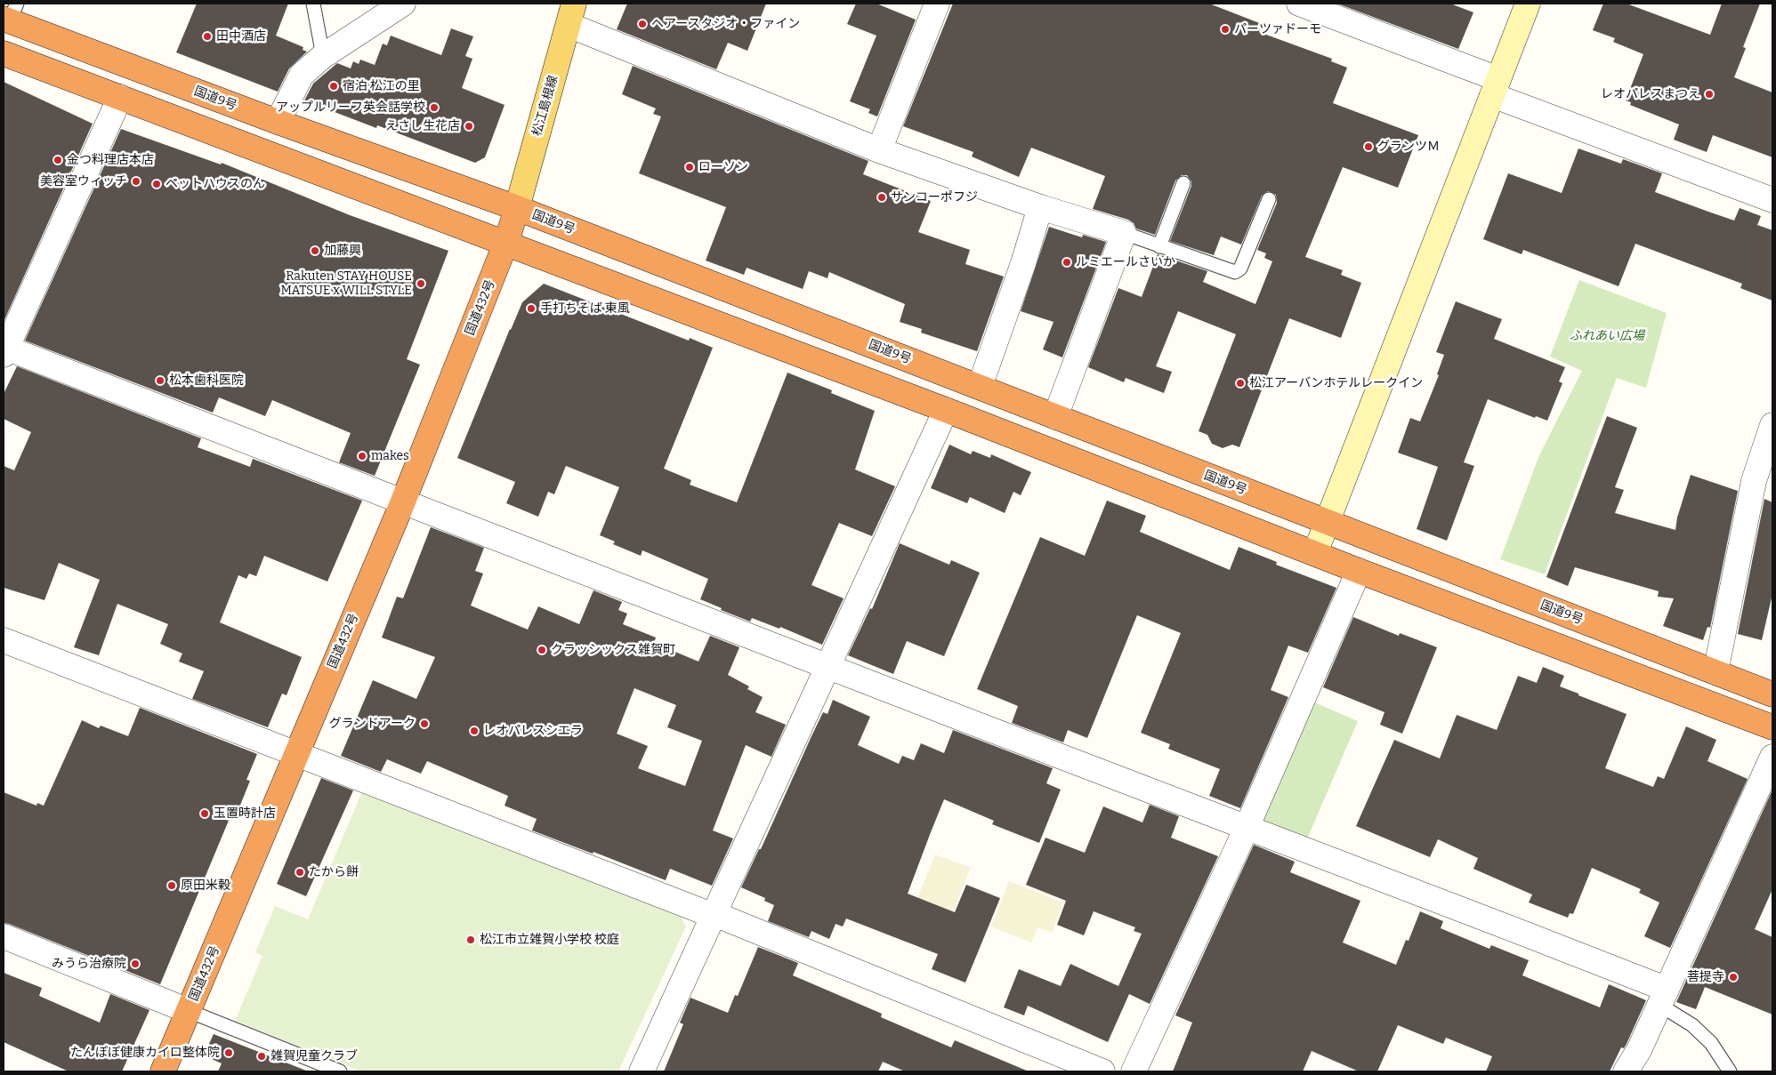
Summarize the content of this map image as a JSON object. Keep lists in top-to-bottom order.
{
  "streets": {
    "highway": ["国道9号", "国道432号"],
    "main road": ["松江島根線"]
  },
  "crossings": [
    ["国道9号", "松江島根線"],
    ["国道9号", "国道432号"],
    ["松江島根線", "国道432号"]
  ],
  "parks": ["ふれあい広場"],
  "places": [
    "ヘアースタジオ・ファイン",
    "パーツァドーモ",
    "田中酒店",
    "宿泊 松江の里",
    "レオパレスまつえ",
    "アップルリーフ英会話学校",
    "えさし生花店",
    "グランツＭ",
    "金つ料理店本店",
    "ローソン",
    "美容室ウィッチ",
    "ペットハウスのん",
    "サンコーポフジ",
    "加藤興",
    "ルミエールさいか",
    "Rakuten STAY HOUSE MATSUE x WILL STYLE",
    "手打ちそば 東風",
    "松本歯科医院",
    "松江アーバンホテルレークイン",
    "makes",
    "クラッシックス雑賀町",
    "グランドアーク",
    "レオパレスシエラ",
    "玉置時計店",
    "たから餅",
    "原田米穀",
    "松江市立雑賀小学校 校庭",
    "みうら治療院",
    "菩提寺",
    "たんぽぽ健康カイロ整体院",
    "雑賀児童クラブ"
  ]
}
